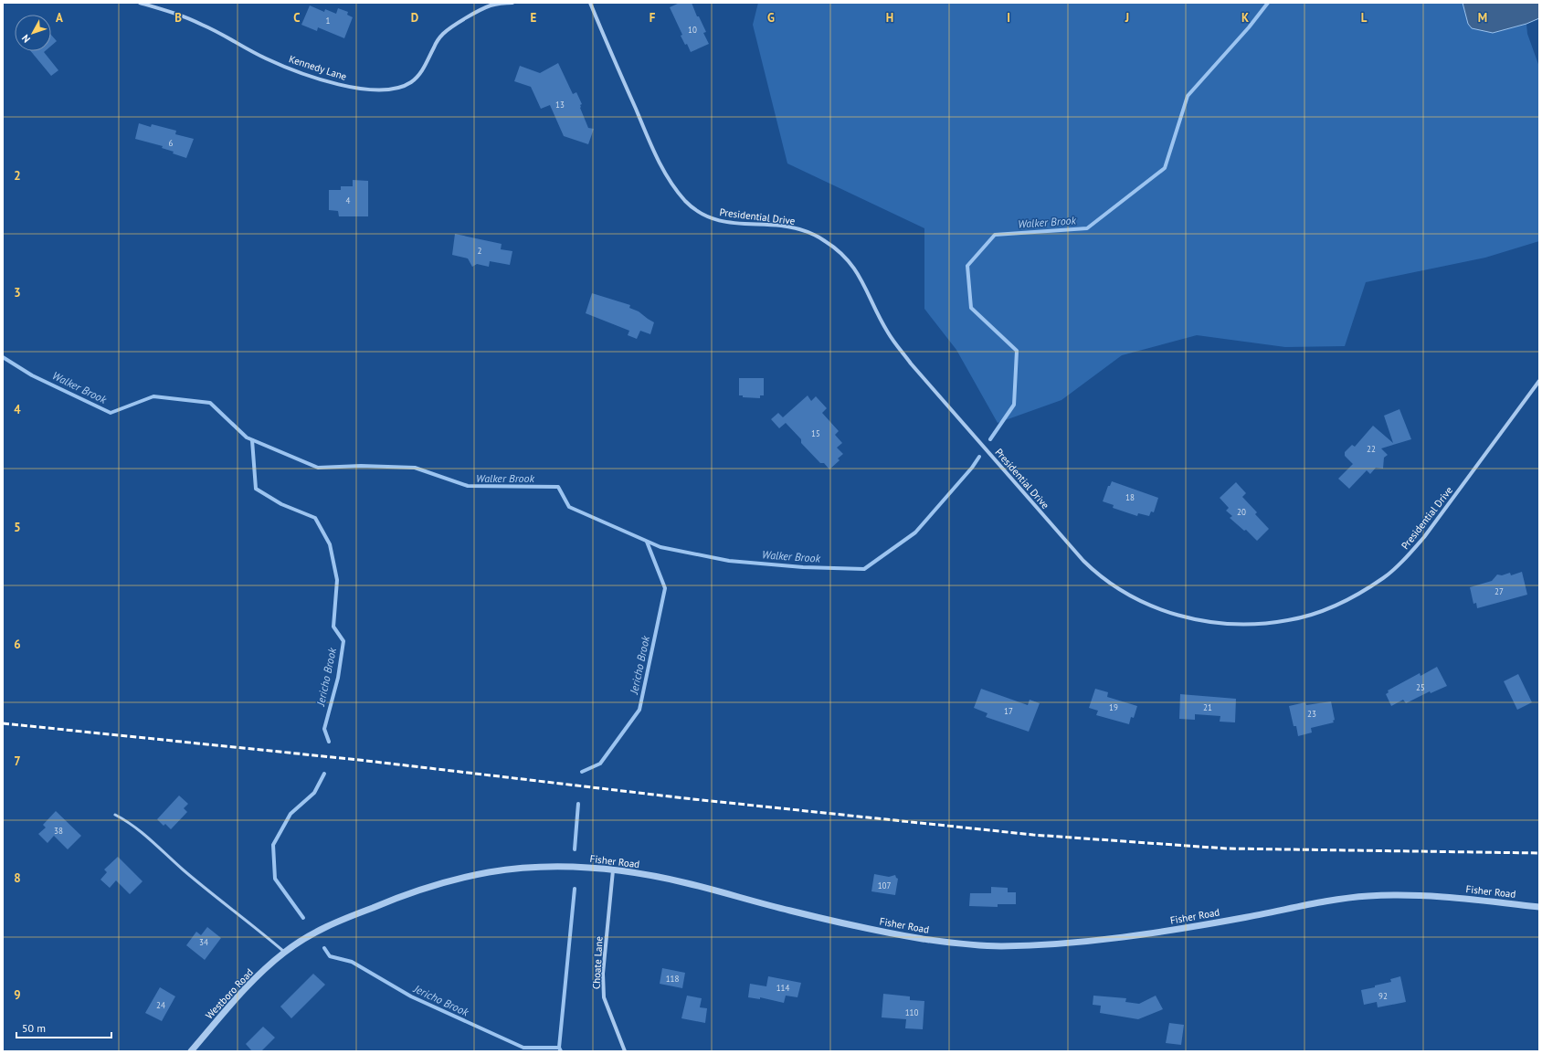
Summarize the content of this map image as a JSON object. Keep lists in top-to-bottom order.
{
  "streets": {
    "street": [
      "Kennedy Lane",
      "Presidential Drive",
      "Fisher Road",
      "Choate Lane",
      "Westboro Road"
    ]
  },
  "crossings": [
    ["Fisher Road", "Choate Lane"],
    ["Fisher Road", "Westboro Road"]
  ],
  "water": ["Walker Brook", "Jericho Brook"],
  "house_numbers": [
    "1",
    "10",
    "13",
    "6",
    "4",
    "2",
    "15",
    "22",
    "18",
    "20",
    "27",
    "25",
    "19",
    "21",
    "17",
    "23",
    "38",
    "107",
    "34",
    "118",
    "114",
    "92",
    "24",
    "110"
  ],
  "scale_bar": "50 m",
  "north": "bottom left",
  "grid": {
    "columns": [
      "A",
      "B",
      "C",
      "D",
      "E",
      "F",
      "G",
      "H",
      "I",
      "J",
      "K",
      "L",
      "M"
    ],
    "rows": [
      "2",
      "3",
      "4",
      "5",
      "6",
      "7",
      "8",
      "9"
    ]
  }
}
